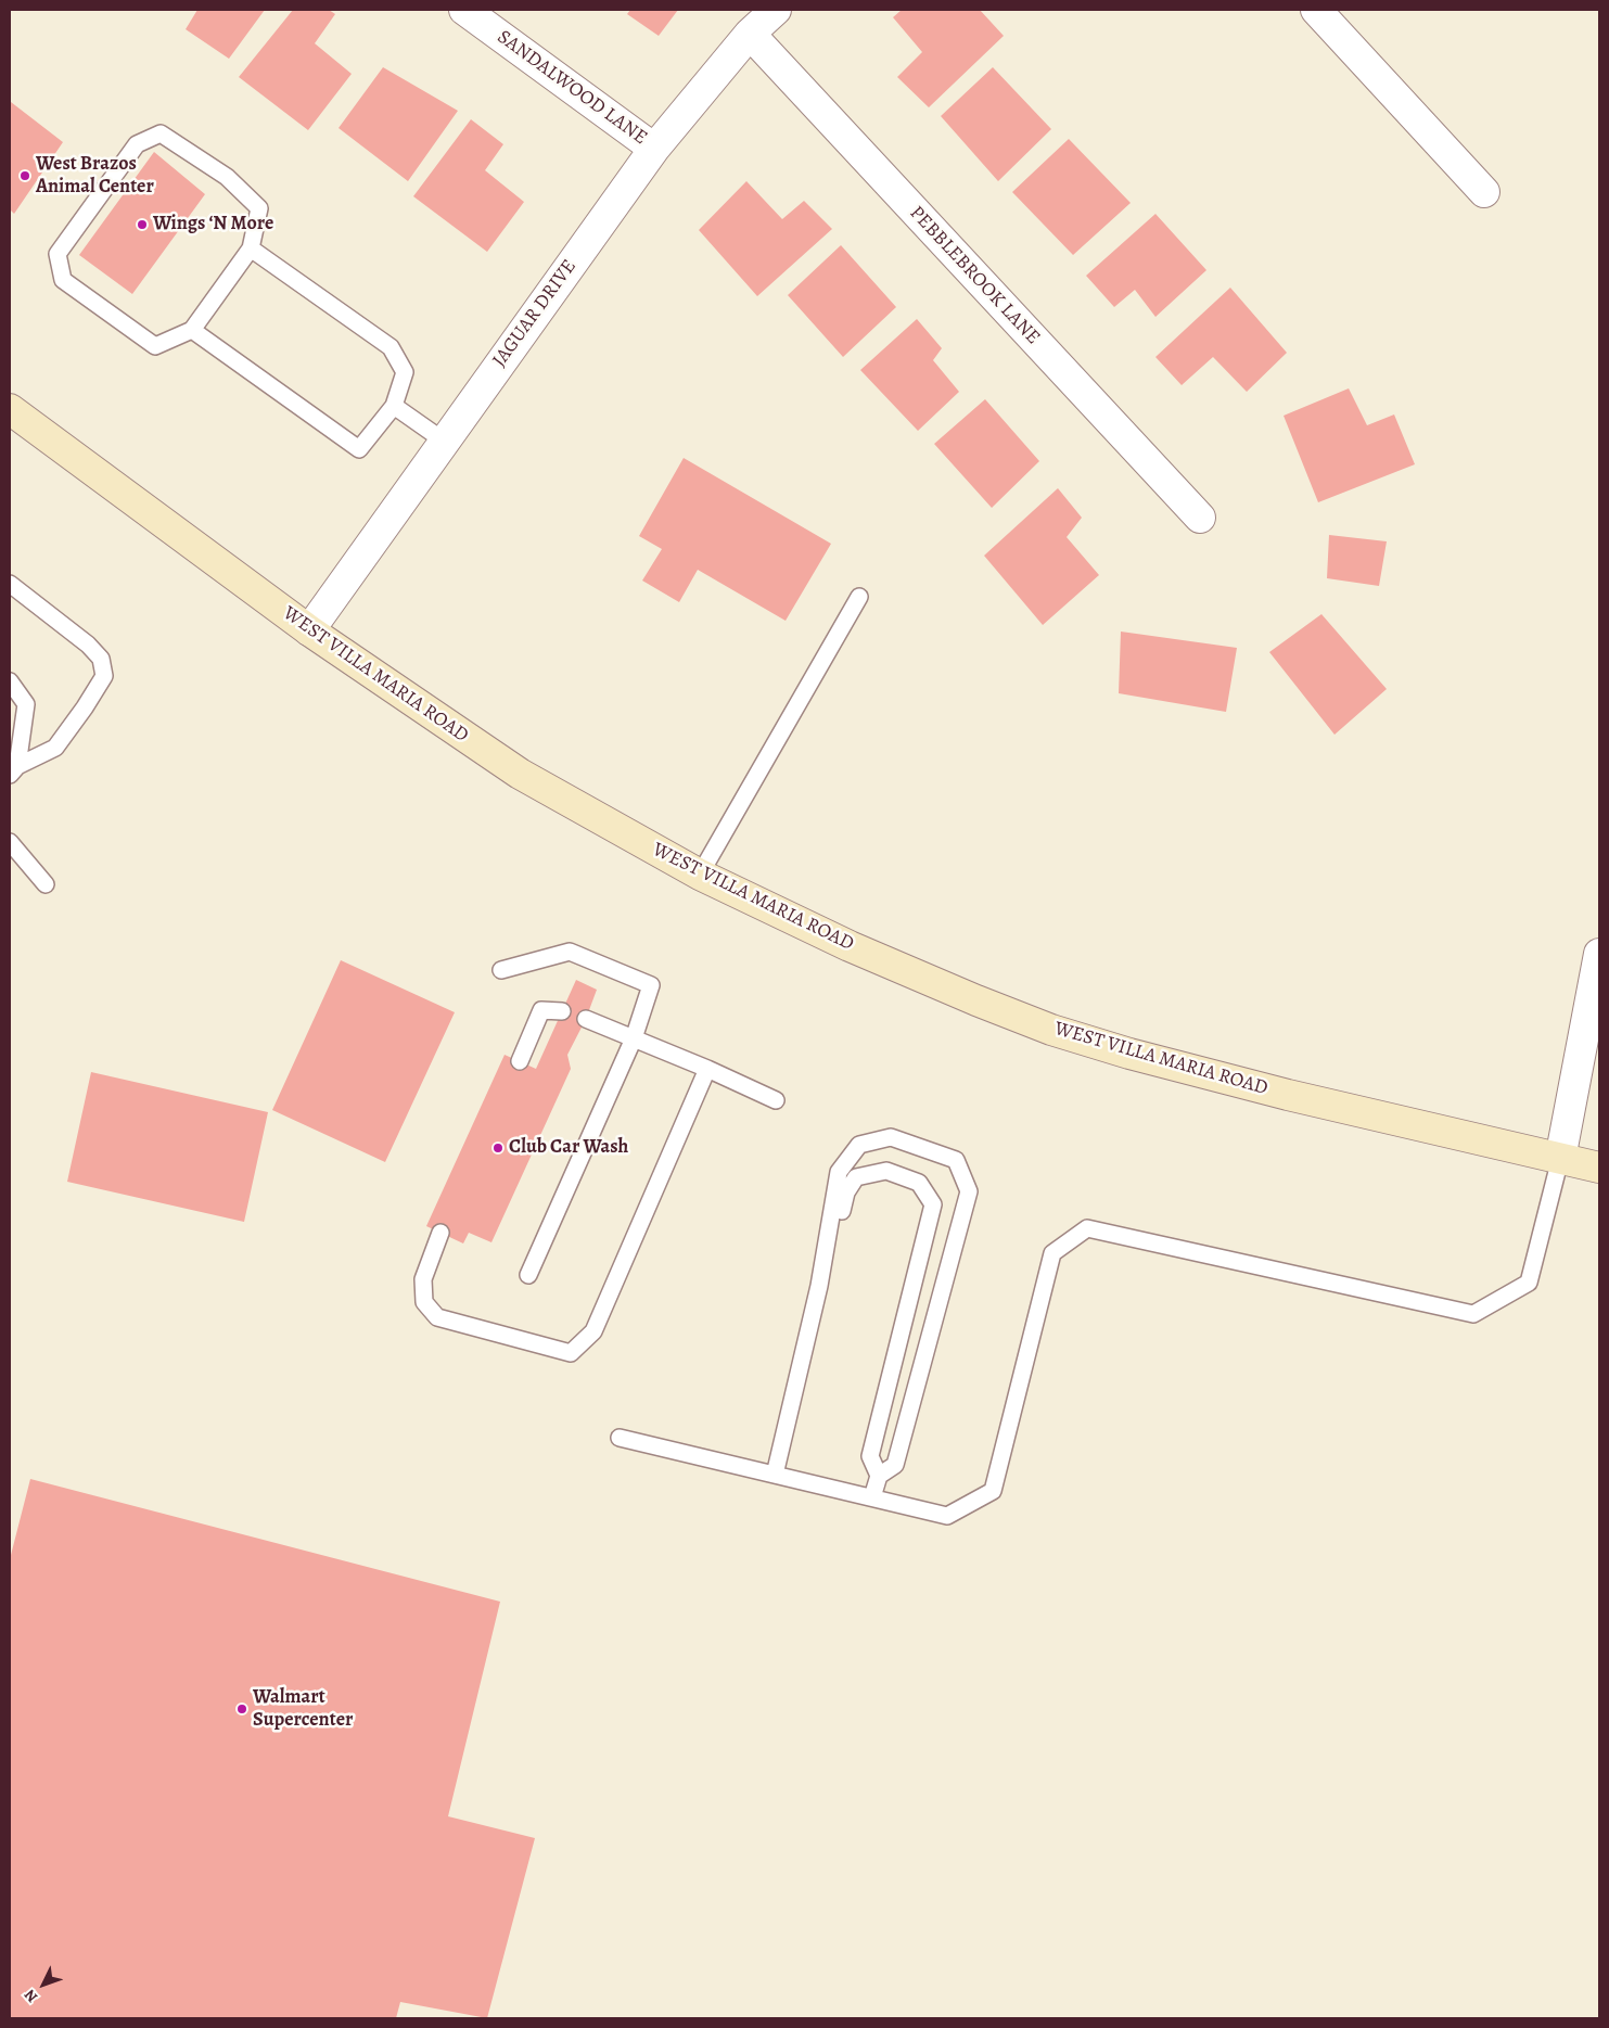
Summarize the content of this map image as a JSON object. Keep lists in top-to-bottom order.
{
  "streets": {
    "main road": ["WEST VILLA MARIA ROAD"],
    "street": ["SANDALWOOD LANE", "PEBBLEBROOK LANE", "JAGUAR DRIVE"]
  },
  "crossings": [
    ["SANDALWOOD LANE", "JAGUAR DRIVE"],
    ["PEBBLEBROOK LANE", "JAGUAR DRIVE"],
    ["JAGUAR DRIVE", "WEST VILLA MARIA ROAD"]
  ],
  "places": [
    "West Brazos Animal Center",
    "Wings ‘N More",
    "Club Car Wash",
    "Walmart Supercenter"
  ],
  "north": "bottom left"
}
